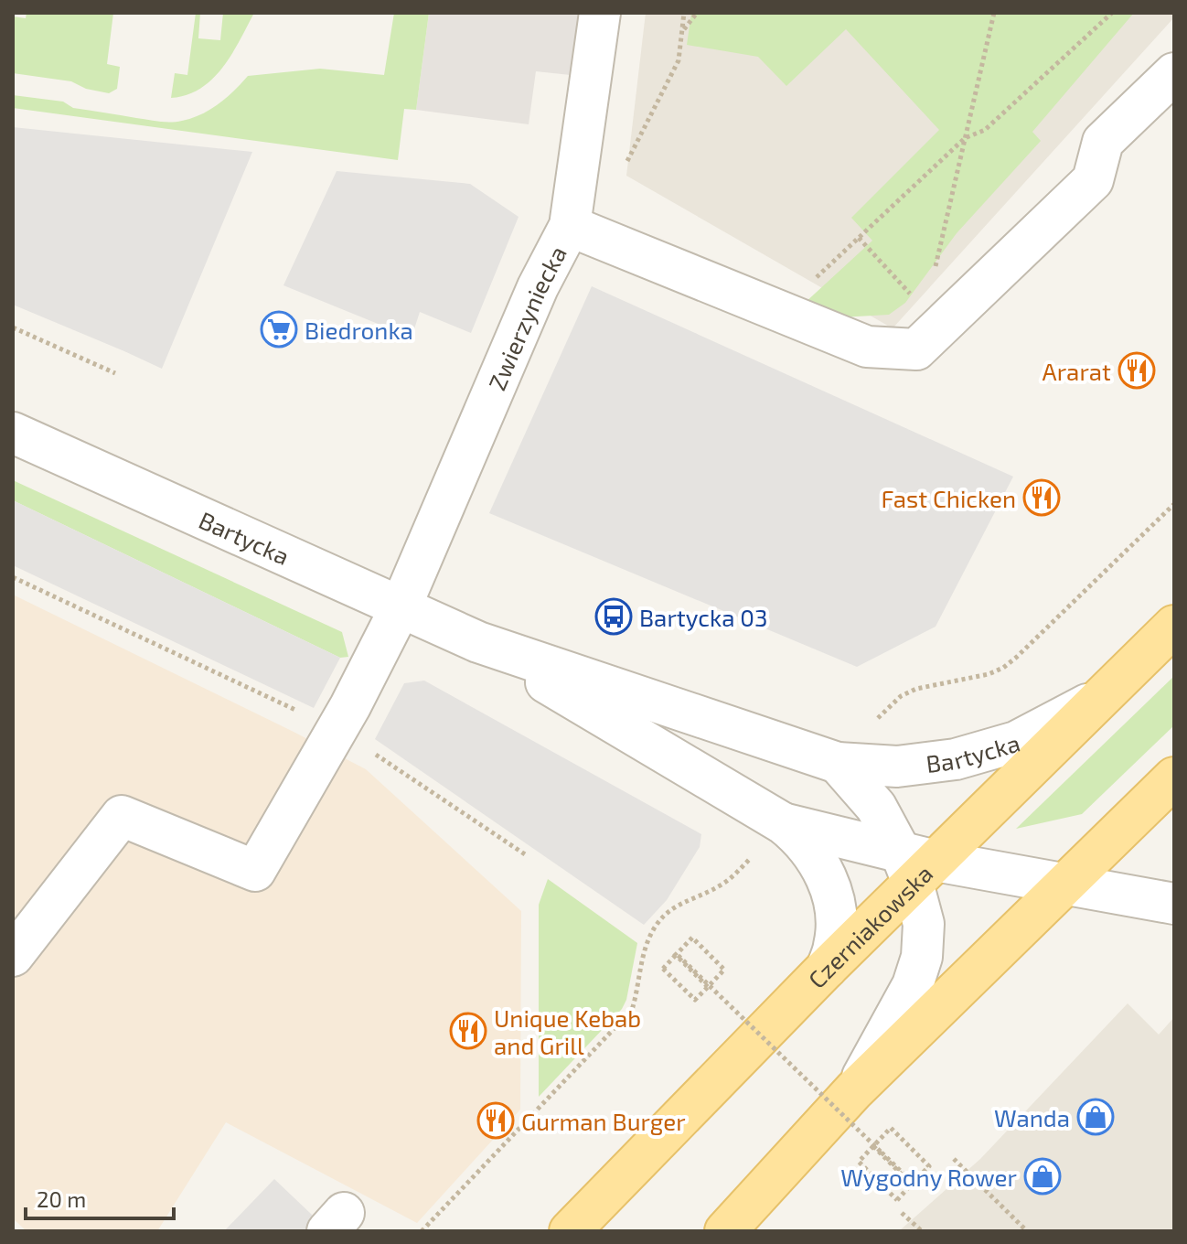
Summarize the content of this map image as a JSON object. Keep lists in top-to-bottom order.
{
  "streets": {
    "main road": ["Czerniakowska"],
    "street": ["Zwierzyniecka", "Bartycka"]
  },
  "crossings": [
    ["Zwierzyniecka", "Bartycka"],
    ["Bartycka", "Czerniakowska"]
  ],
  "places": {
    "supermarket": ["Biedronka"],
    "restaurant": [
      "Ararat",
      "Fast Chicken",
      "Unique Kebab and Grill",
      "Gurman Burger"
    ],
    "bus stop": ["Bartycka 03"],
    "shop": ["Wanda", "Wygodny Rower"]
  },
  "scale_bar": "20 m"
}
